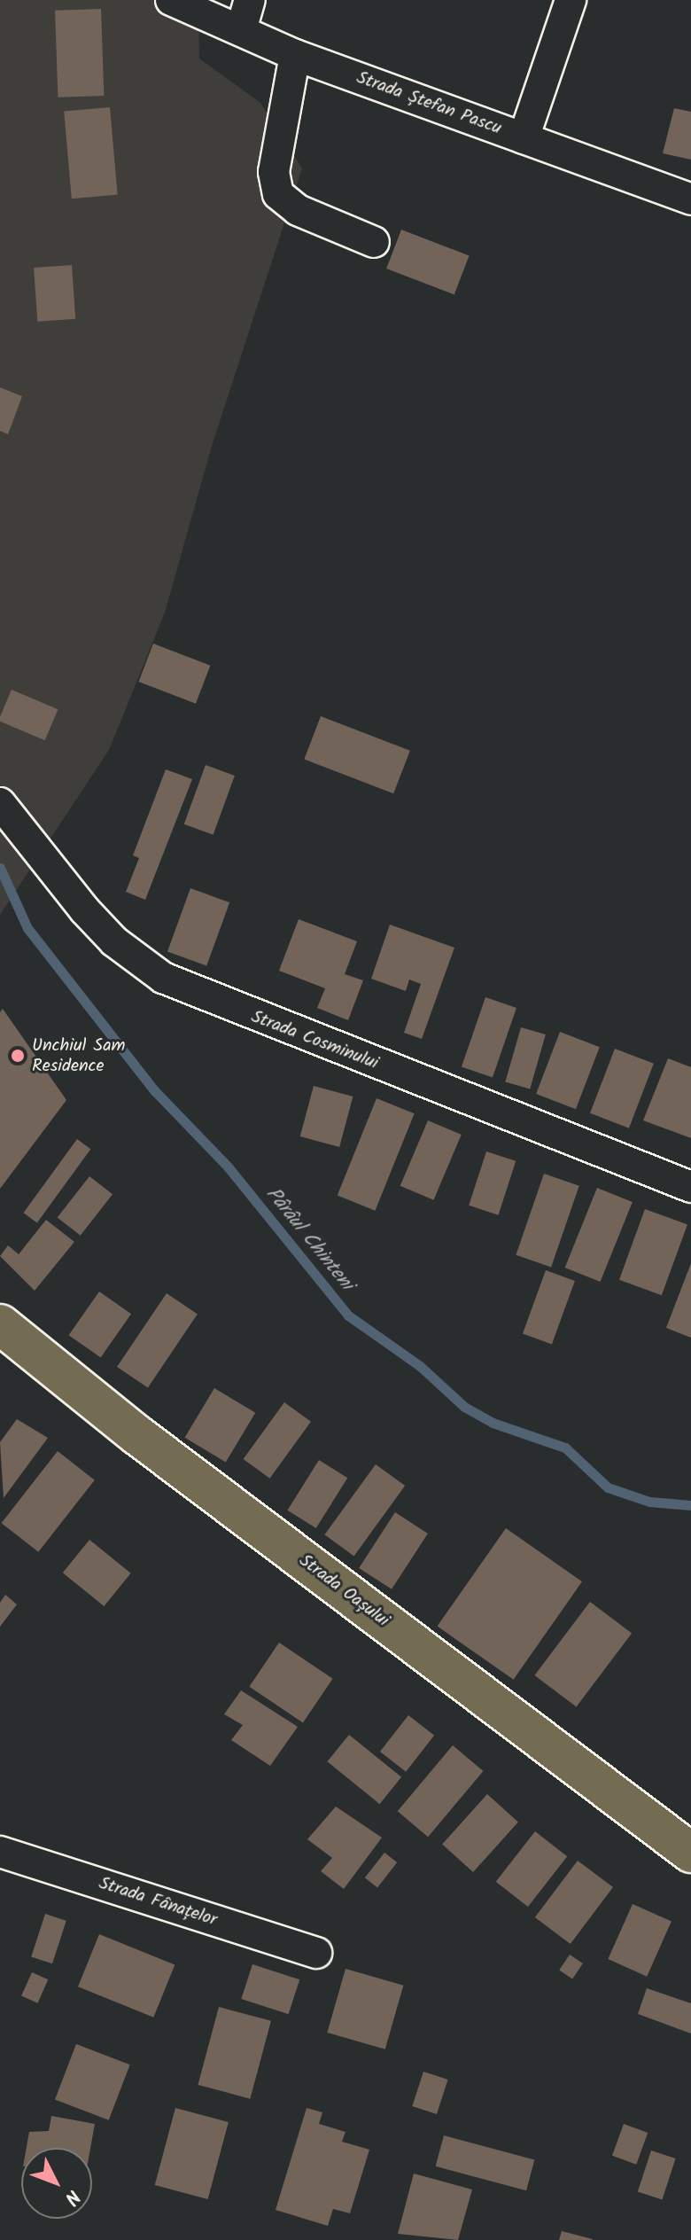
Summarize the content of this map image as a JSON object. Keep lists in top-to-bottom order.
{
  "streets": {
    "main road": ["Strada Oașului"],
    "street": ["Strada Ștefan Pascu", "Strada Cosminului", "Strada Fânațelor"]
  },
  "water": ["Pârâul Chinteni"],
  "places": ["Unchiul Sam Residence"],
  "north": "bottom right"
}
